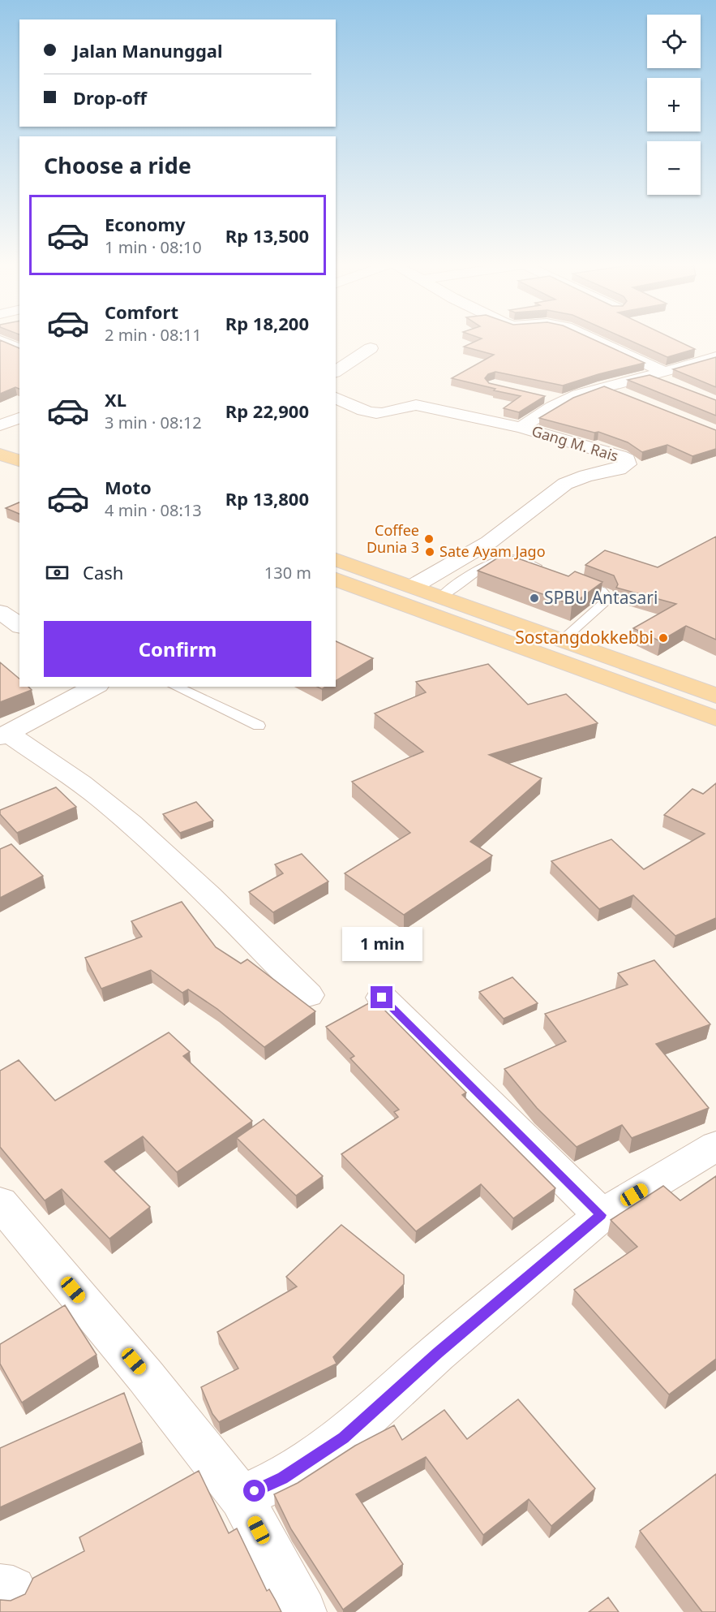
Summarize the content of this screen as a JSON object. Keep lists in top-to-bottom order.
{
  "streets": {
    "street": ["Gang M. Rais"]
  },
  "places": [
    "Coffee Dunia 3",
    "Sate Ayam Jago",
    "SPBU Antasari",
    "Sostangdokkebbi"
  ],
  "page": {
    "map_buttons": ["+", "−"],
    "banner": ["Jalan Manunggal", "Drop-off"],
    "heading": "Choose a ride",
    "list": [
      {
        "name": "Economy",
        "note": "1 min · 08:10",
        "value": "Rp 13,500"
      },
      {
        "name": "Comfort",
        "note": "2 min · 08:11",
        "value": "Rp 18,200"
      },
      {
        "name": "XL",
        "note": "3 min · 08:12",
        "value": "Rp 22,900"
      },
      {
        "name": "Moto",
        "note": "4 min · 08:13",
        "value": "Rp 13,800"
      }
    ],
    "pay": ["Cash", "130 m"],
    "buttons": "Confirm",
    "bubble": "1 min"
  }
}
